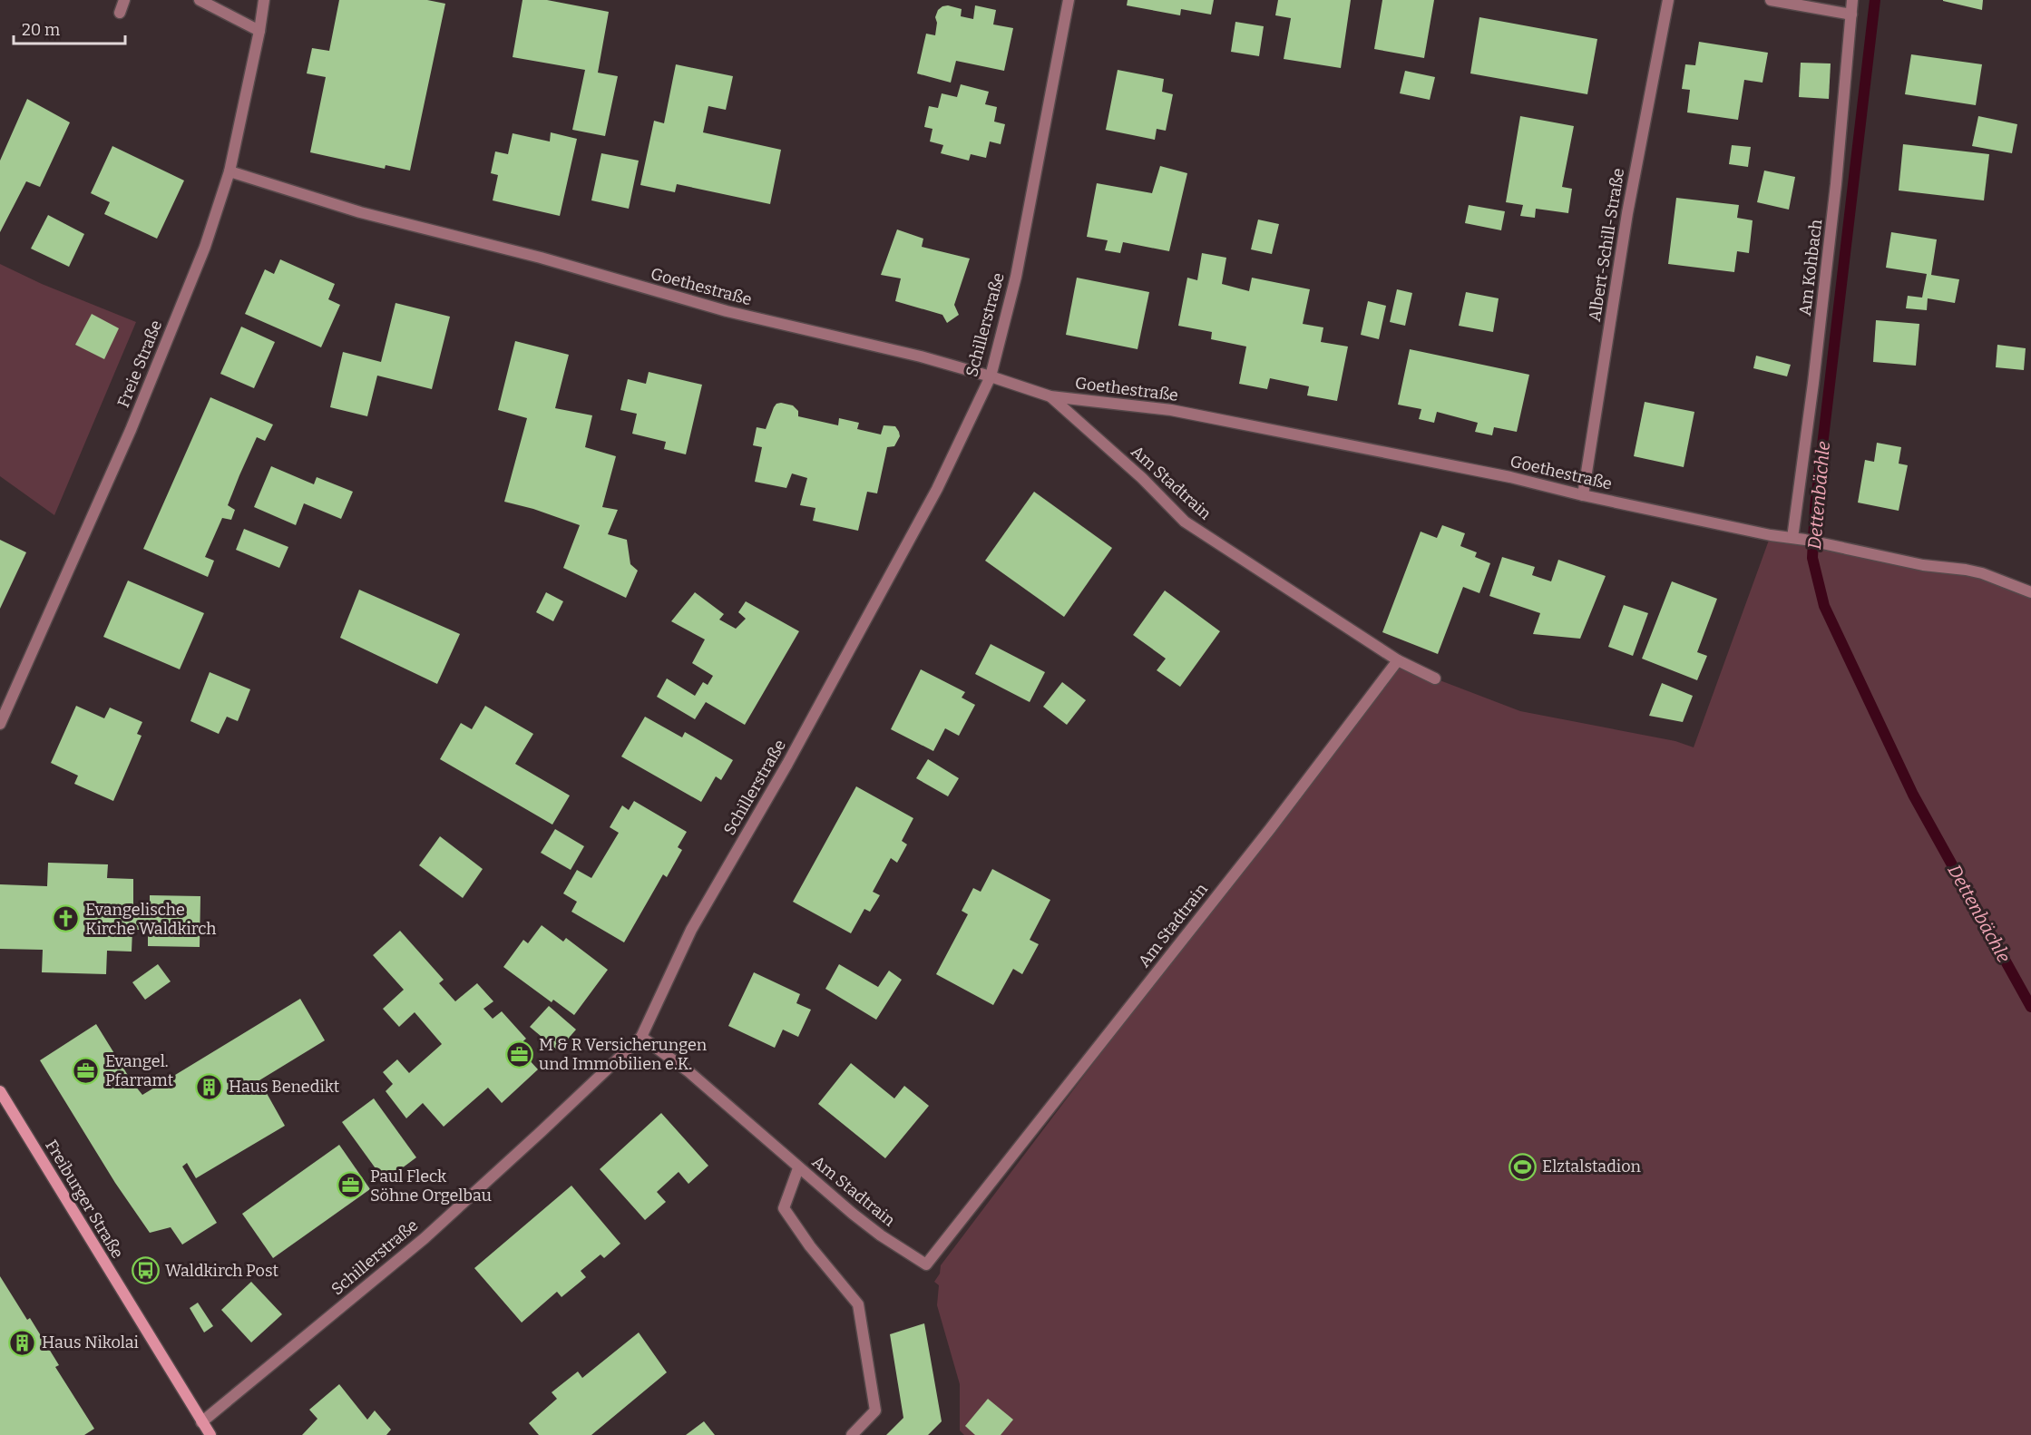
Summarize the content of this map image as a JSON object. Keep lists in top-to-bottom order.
{
  "streets": {
    "street": [
      "Albert-Schill-Straße",
      "Am Kohbach",
      "Goethestraße",
      "Schillerstraße",
      "Freie Straße",
      "Am Stadtrain",
      "Freiburger Straße"
    ]
  },
  "crossings": [
    ["Albert-Schill-Straße", "Goethestraße"],
    ["Am Kohbach", "Goethestraße"],
    ["Goethestraße", "Schillerstraße"],
    ["Goethestraße", "Freie Straße"],
    ["Goethestraße", "Am Stadtrain"],
    ["Schillerstraße", "Am Stadtrain"],
    ["Schillerstraße", "Freiburger Straße"]
  ],
  "water": ["Dettenbächle"],
  "places": {
    "church": ["Evangelische Kirche Waldkirch"],
    "office": ["M & R Versicherungen und Immobilien e.K.", "Evangel. Pfarramt", "Paul Fleck Söhne Orgelbau"],
    "building": ["Haus Benedikt", "Haus Nikolai"],
    "sports": ["Elztalstadion"],
    "bus stop": ["Waldkirch Post"]
  },
  "scale_bar": "20 m"
}
